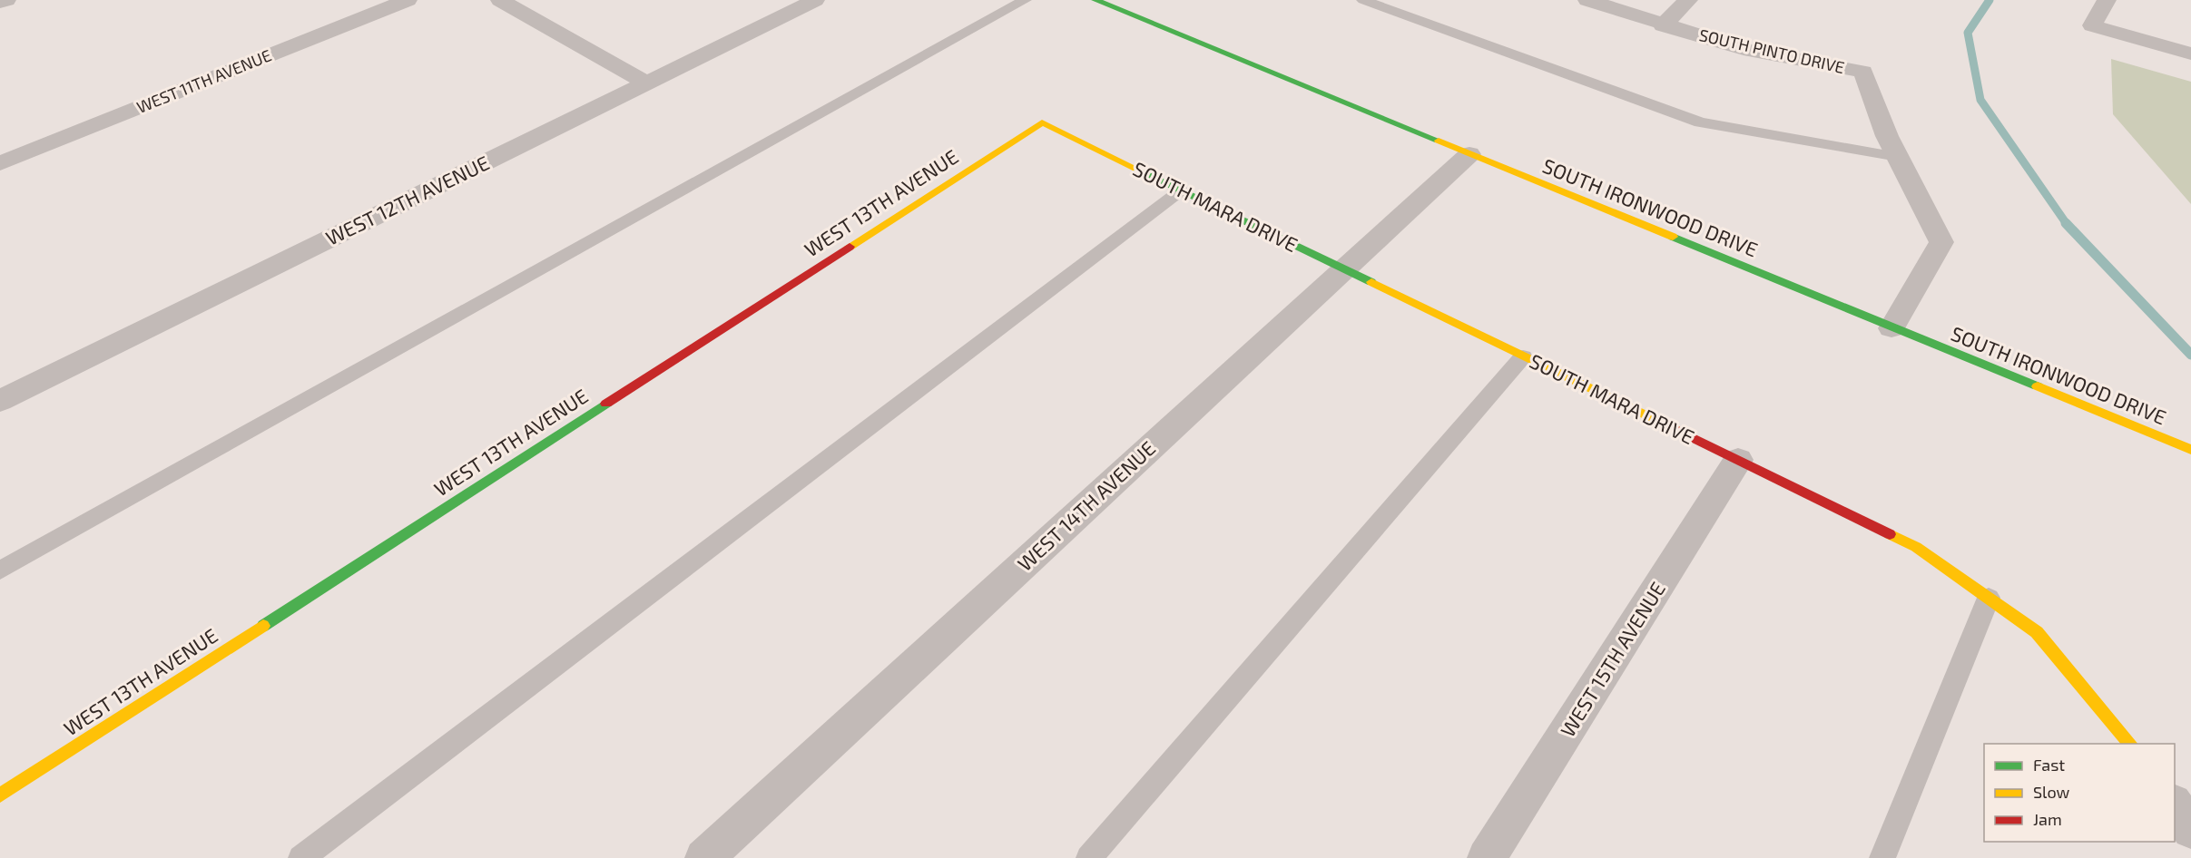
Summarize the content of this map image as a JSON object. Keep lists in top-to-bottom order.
{
  "streets": {
    "street": [
      "SOUTH PINTO DRIVE",
      "WEST 11TH AVENUE",
      "WEST 12TH AVENUE",
      "WEST 13TH AVENUE",
      "SOUTH MARA DRIVE",
      "SOUTH IRONWOOD DRIVE",
      "WEST 14TH AVENUE",
      "WEST 15TH AVENUE"
    ]
  },
  "crossings": [
    ["WEST 13TH AVENUE", "SOUTH MARA DRIVE"],
    ["SOUTH MARA DRIVE", "WEST 14TH AVENUE"],
    ["SOUTH MARA DRIVE", "WEST 15TH AVENUE"],
    ["SOUTH IRONWOOD DRIVE", "WEST 14TH AVENUE"]
  ],
  "legend": ["Fast", "Slow", "Jam"]
}
